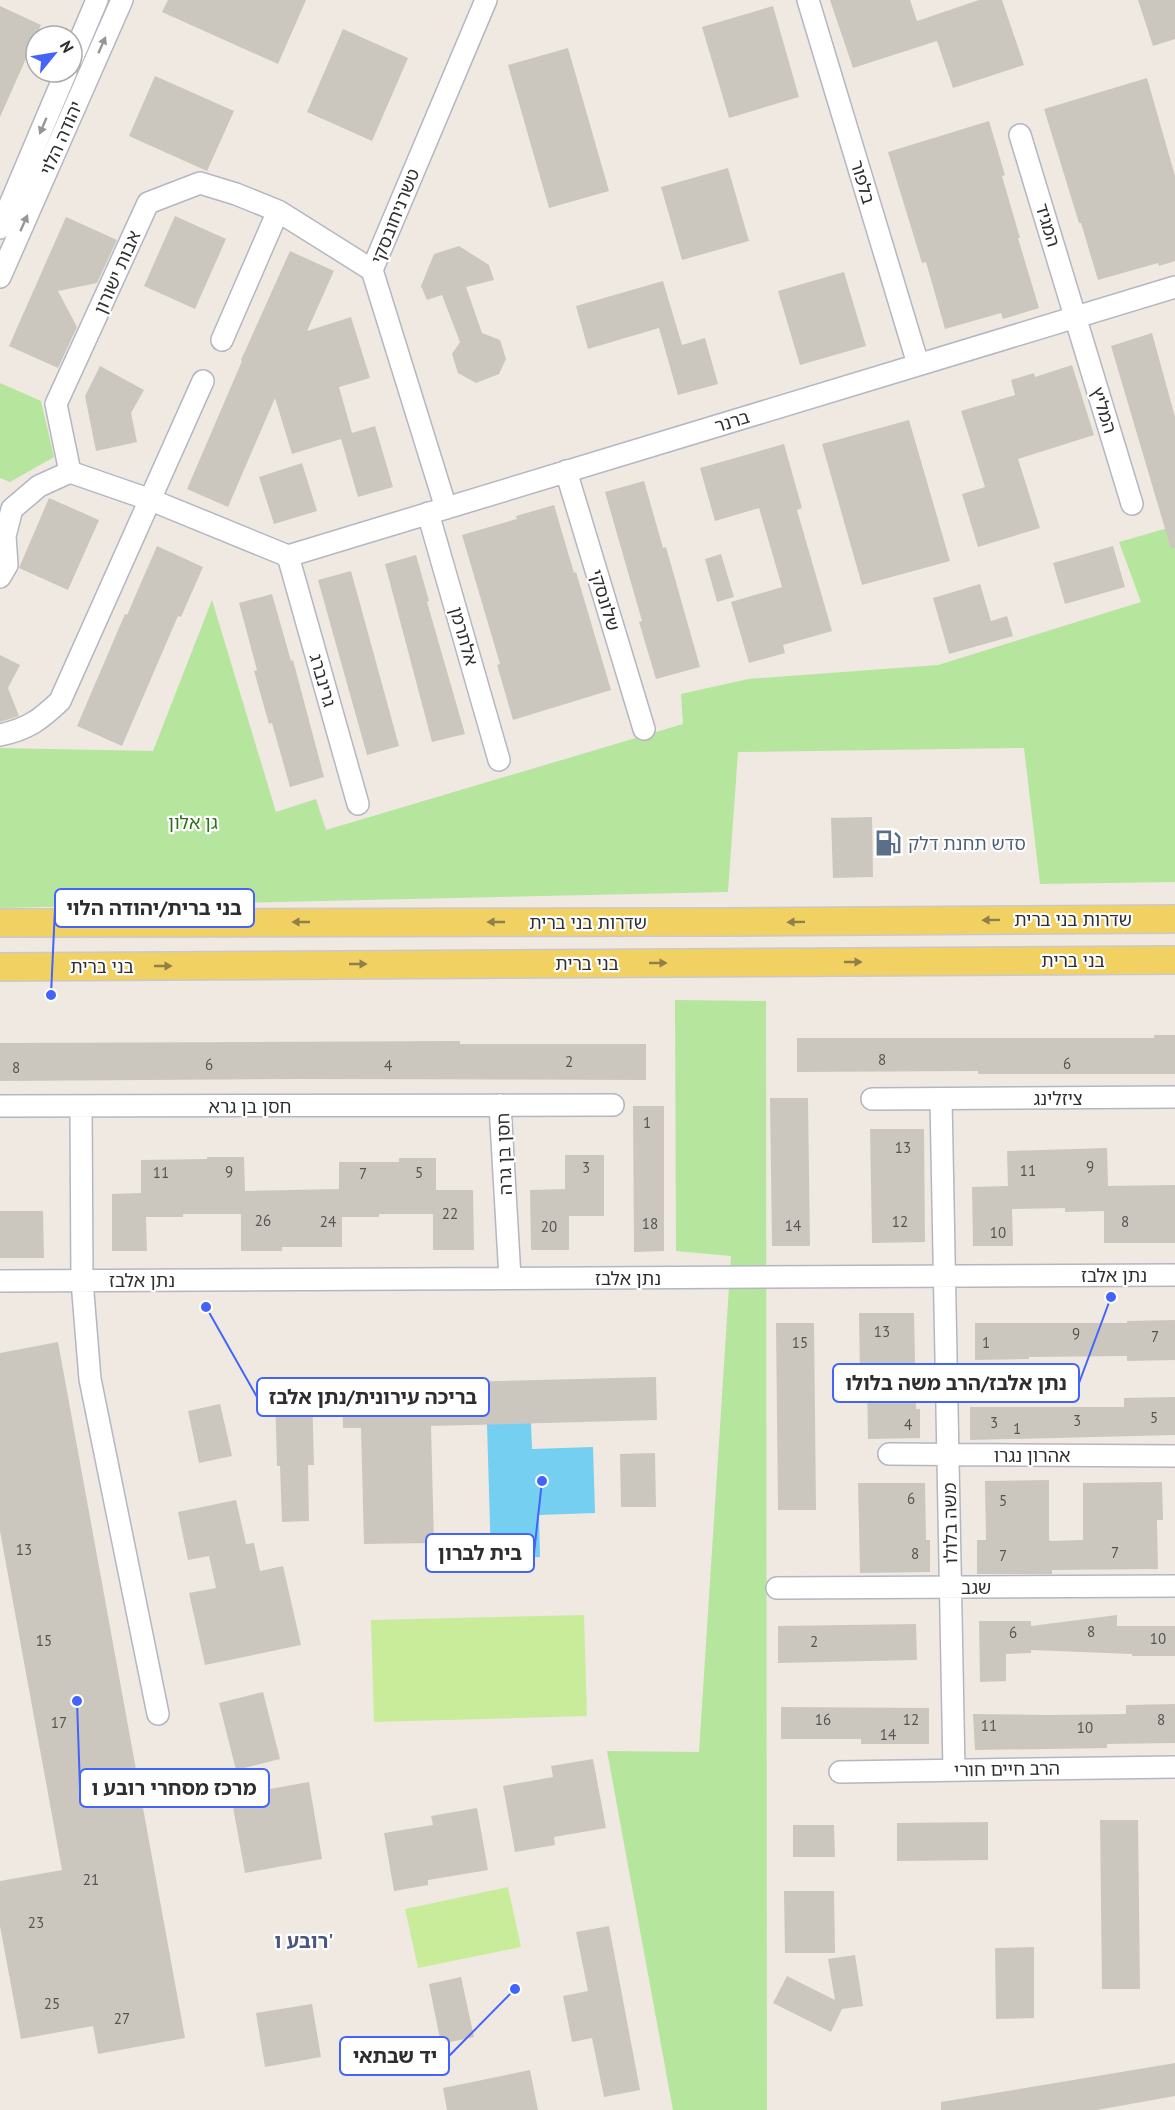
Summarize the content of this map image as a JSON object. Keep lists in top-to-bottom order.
{
  "streets": {
    "main road": ["שדרות בני ברית", "בני ברית"],
    "street": [
      "יהודה הלוי",
      "בלפור",
      "טשרניחובסקי",
      "המגיד",
      "אבות ישורון",
      "המליץ",
      "ברנר",
      "שלונסקי",
      "אלתרמן",
      "גרינברג",
      "ציזלינג",
      "חסן בן גרא",
      "חסן בן גרה",
      "נתן אלבז",
      "אהרון נגרו",
      "משה בלולו",
      "שגב",
      "הרב חיים חורי"
    ]
  },
  "crossings": [
    ["בלפור", "ברנר"],
    ["טשרניחובסקי", "אבות ישורון"],
    ["טשרניחובסקי", "ברנר"],
    ["טשרניחובסקי", "אלתרמן"],
    ["המגיד", "המליץ"],
    ["המגיד", "ברנר"],
    ["המליץ", "ברנר"],
    ["ברנר", "שלונסקי"],
    ["ברנר", "אלתרמן"],
    ["ברנר", "גרינברג"],
    ["חסן בן גרא", "חסן בן גרה"],
    ["חסן בן גרא", "נתן אלבז"],
    ["חסן בן גרה", "נתן אלבז"],
    ["נתן אלבז", "משה בלולו"],
    ["אהרון נגרו", "משה בלולו"],
    ["משה בלולו", "שגב"],
    ["משה בלולו", "הרב חיים חורי"]
  ],
  "one_way": ["שדרות בני ברית", "בני ברית"],
  "districts": ["רובע ו'"],
  "parks": ["גן אלון"],
  "places": {
    "fuel station": ["סדש תחנת דלק"],
    "other": [
      "בני ברית/יהודה הלוי",
      "נתן אלבז/הרב משה בלולו",
      "בריכה עירונית/נתן אלבז",
      "בית לברון",
      "מרכז מסחרי רובע ו",
      "יד שבתאי"
    ]
  },
  "house_numbers": [
    "8",
    "2",
    "6",
    "6",
    "4",
    "8",
    "1",
    "13",
    "9",
    "3",
    "11",
    "9",
    "11",
    "5",
    "7",
    "22",
    "26",
    "24",
    "12",
    "8",
    "18",
    "14",
    "20",
    "10",
    "13",
    "9",
    "7",
    "15",
    "1",
    "5",
    "3",
    "3",
    "4",
    "1",
    "6",
    "5",
    "13",
    "7",
    "8",
    "7",
    "8",
    "6",
    "10",
    "15",
    "2",
    "16",
    "12",
    "8",
    "17",
    "11",
    "10",
    "14",
    "21",
    "23",
    "25",
    "27"
  ],
  "north": "top right"
}
